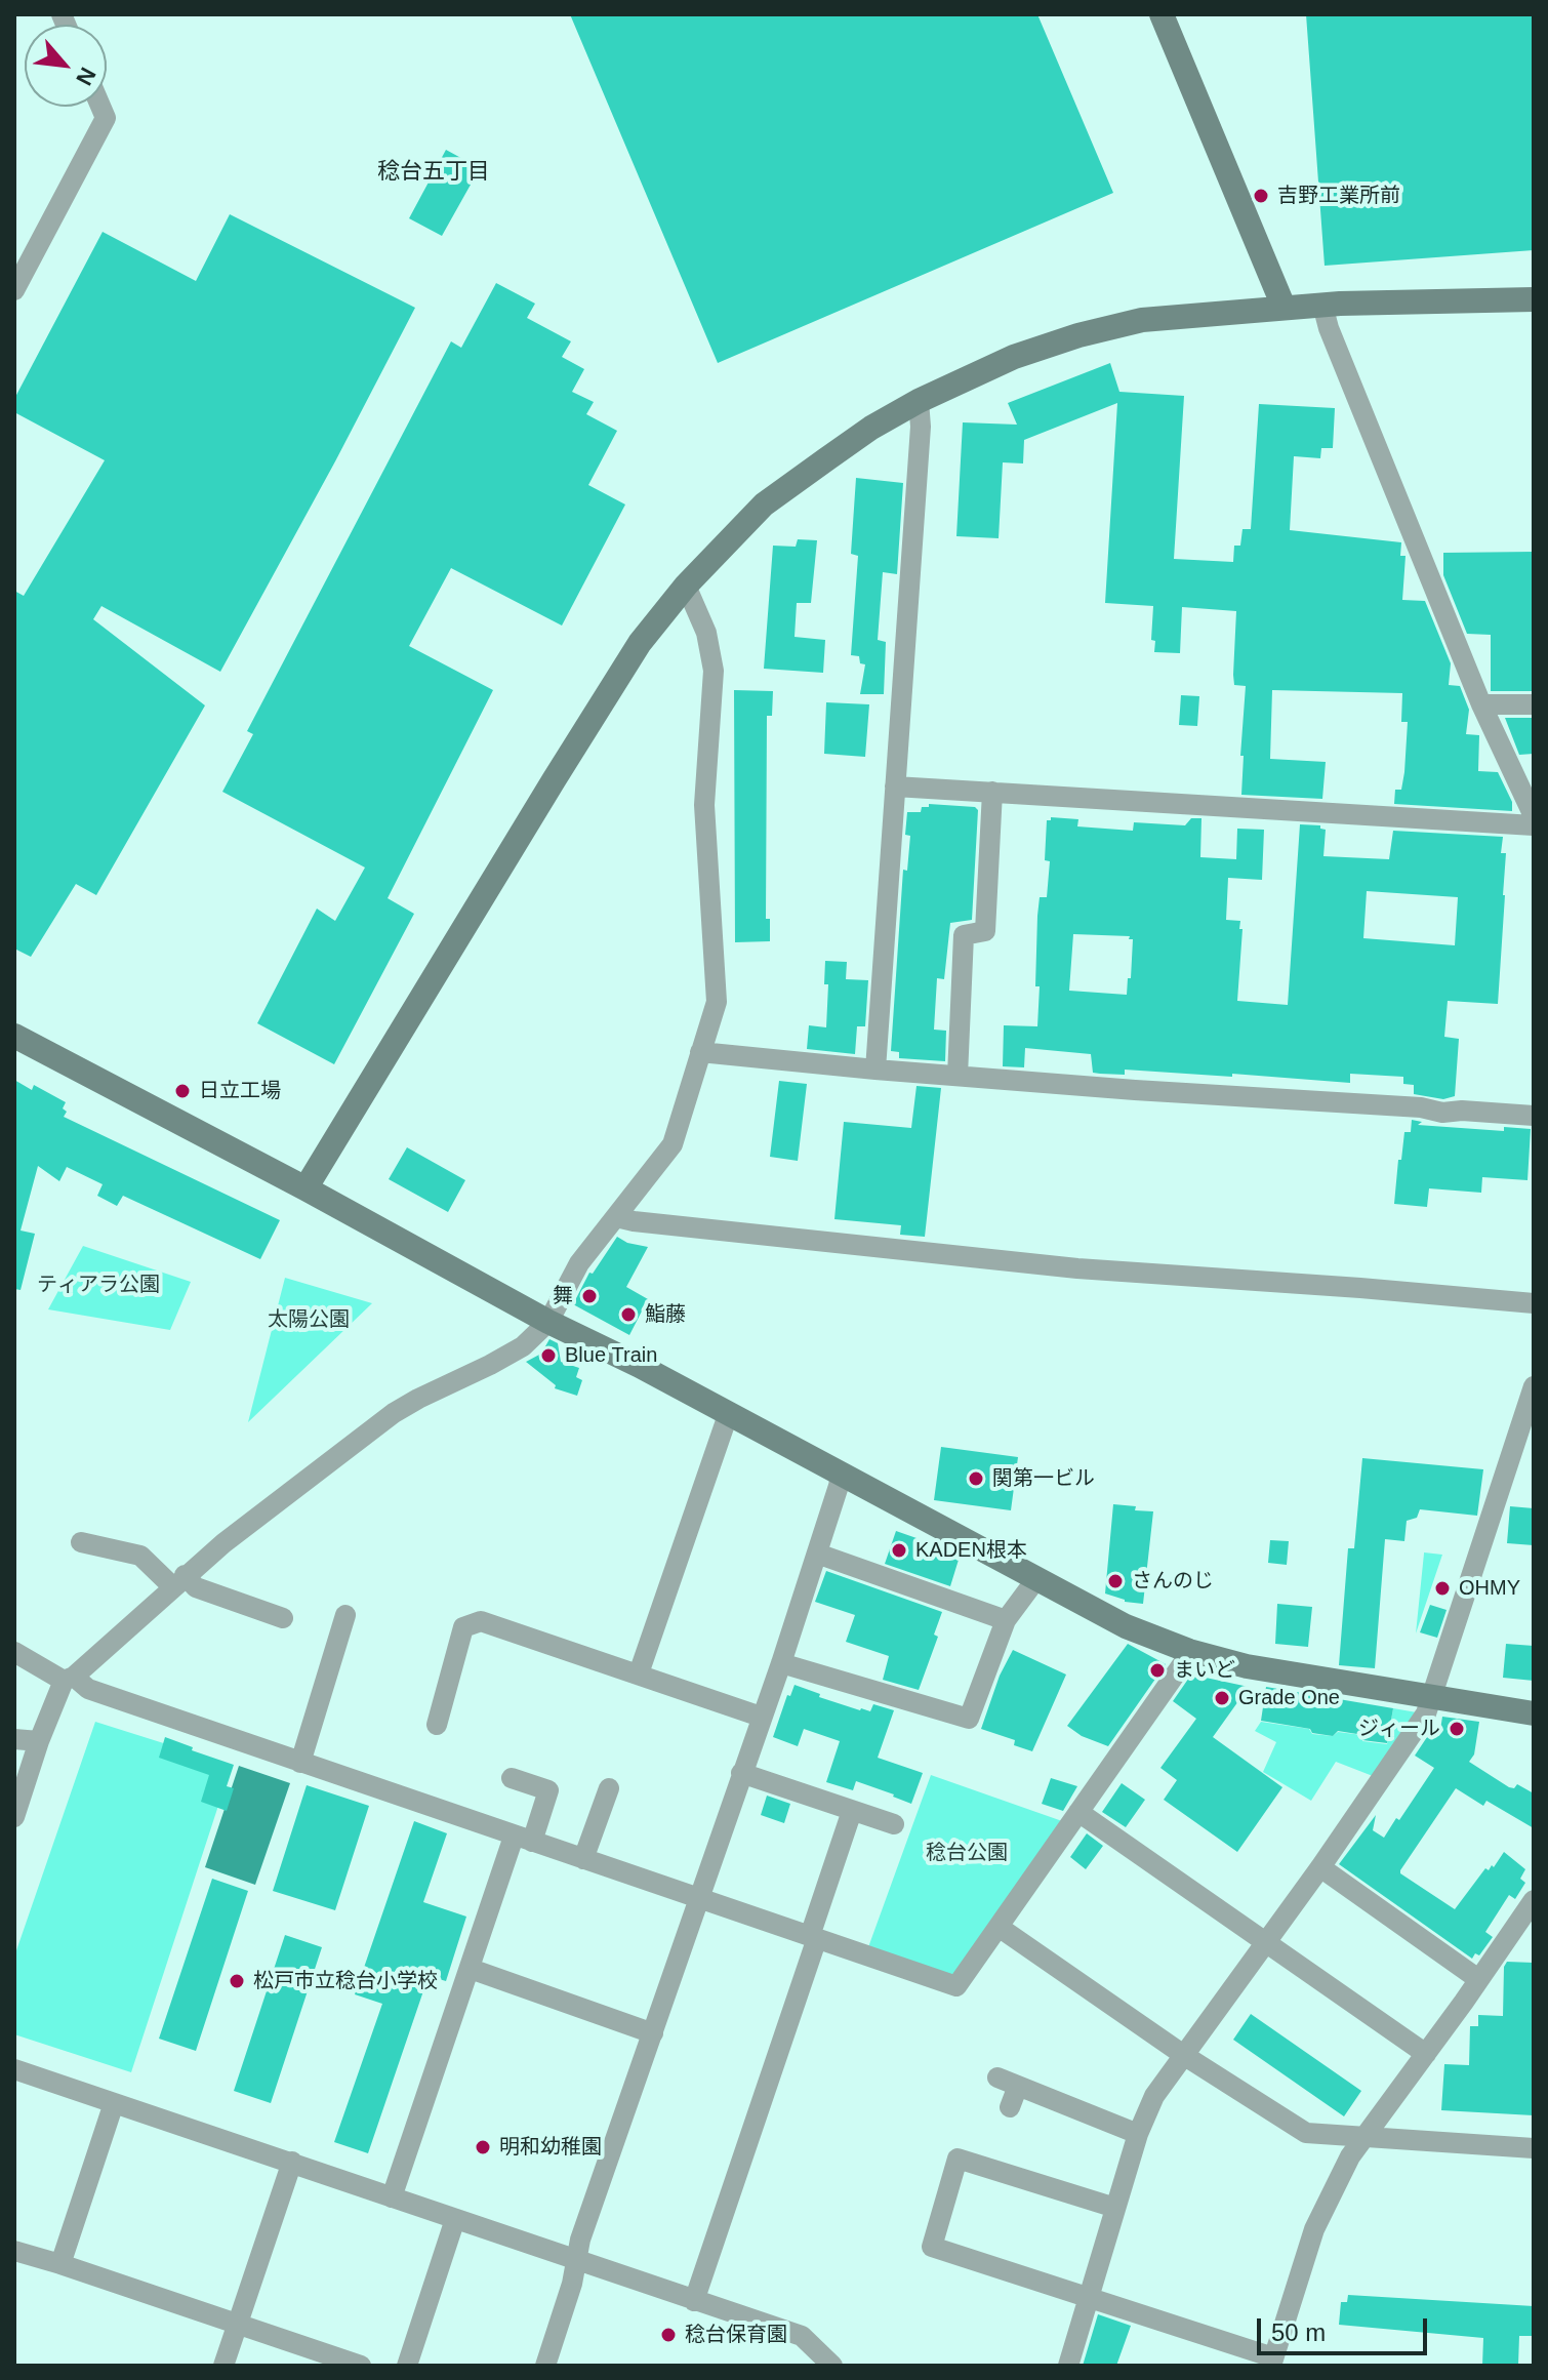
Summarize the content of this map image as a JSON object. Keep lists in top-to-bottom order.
{
  "districts": ["稔台五丁目"],
  "parks": ["ティアラ公園", "太陽公園", "稔台公園"],
  "places": [
    "吉野工業所前",
    "日立工場",
    "舞",
    "鮨藤",
    "Blue Train",
    "関第一ビル",
    "KADEN根本",
    "さんのじ",
    "OHMY",
    "まいど",
    "Grade One",
    "ジィール",
    "松戸市立稔台小学校",
    "明和幼稚園",
    "稔台保育園"
  ],
  "scale_bar": "50 m",
  "north": "bottom right"
}
